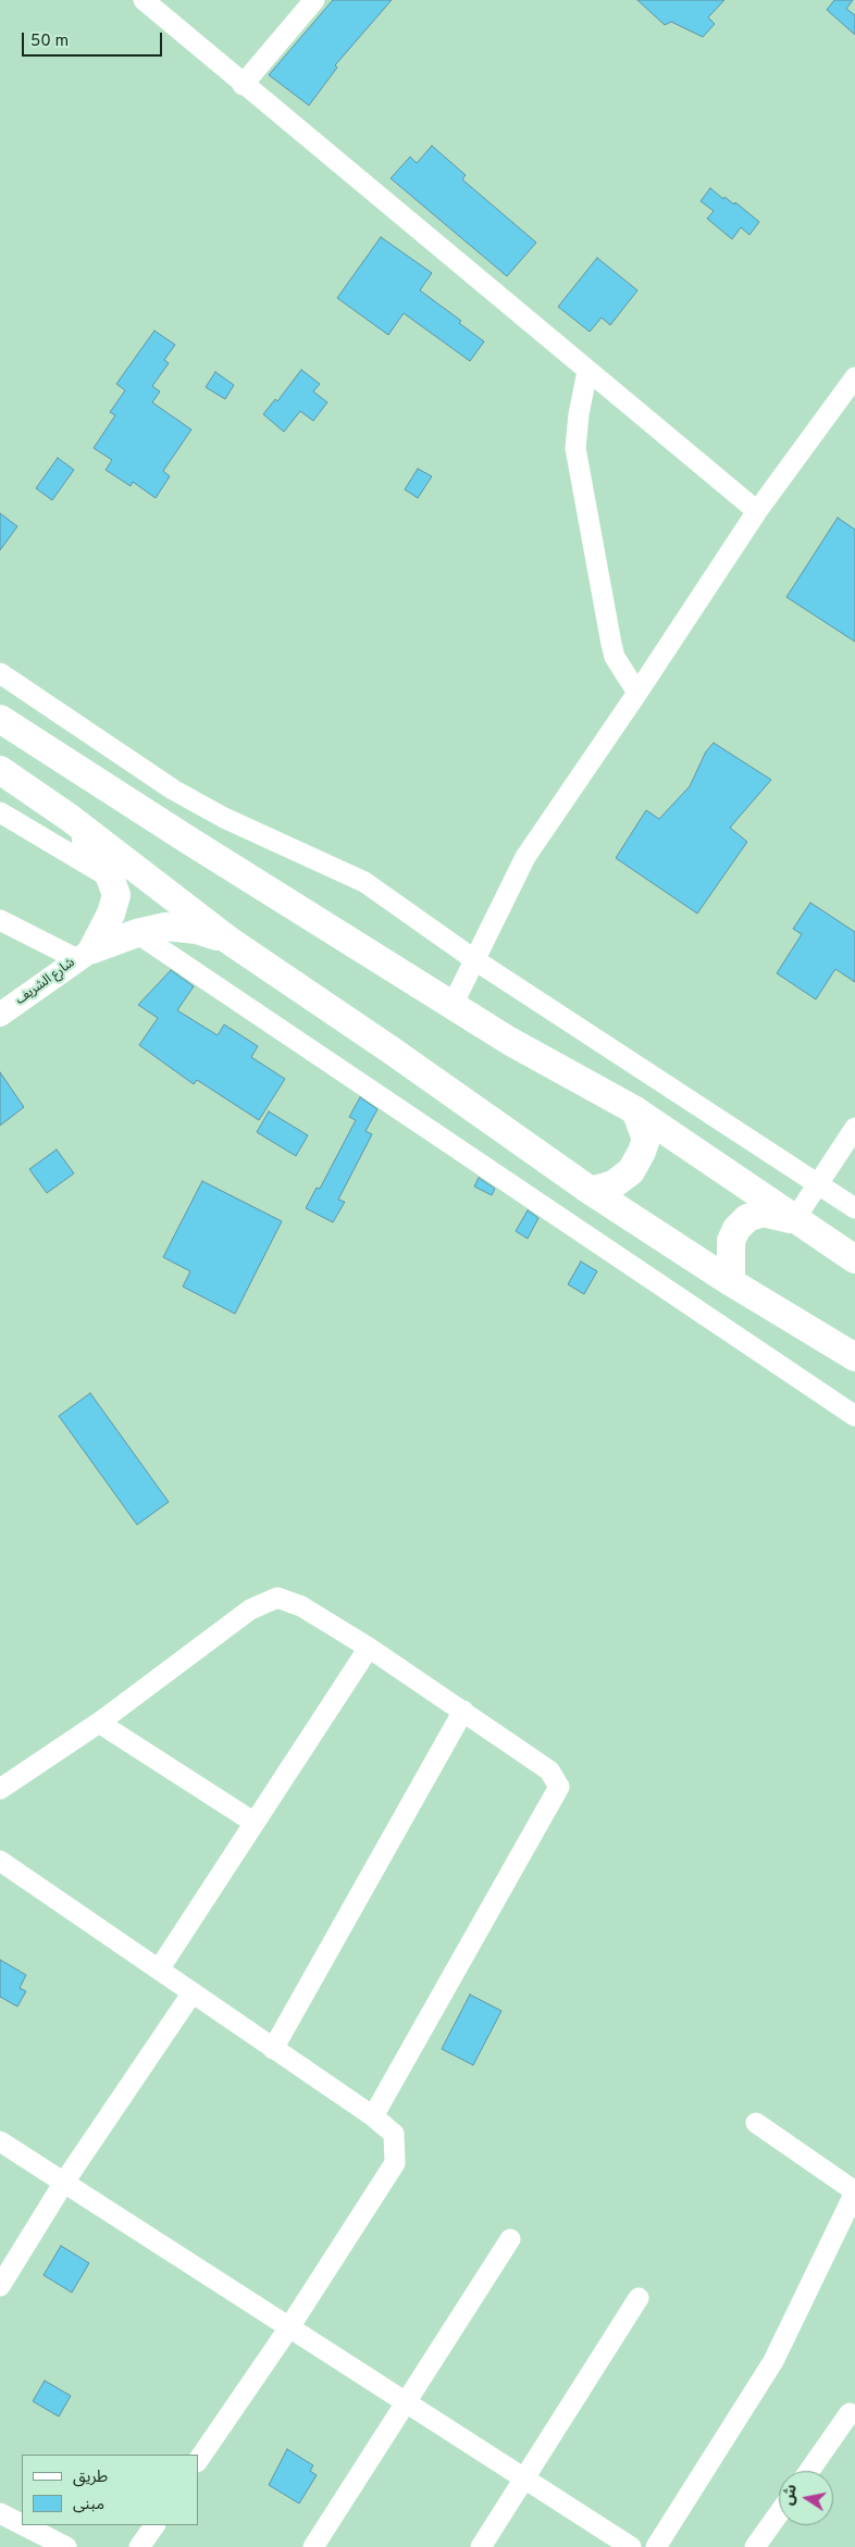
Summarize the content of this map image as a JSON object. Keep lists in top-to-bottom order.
{
  "streets": {
    "main road": ["شارع الشريف"]
  },
  "legend": ["طريق", "مبنى"],
  "scale_bar": "50 m",
  "north": "left"
}
